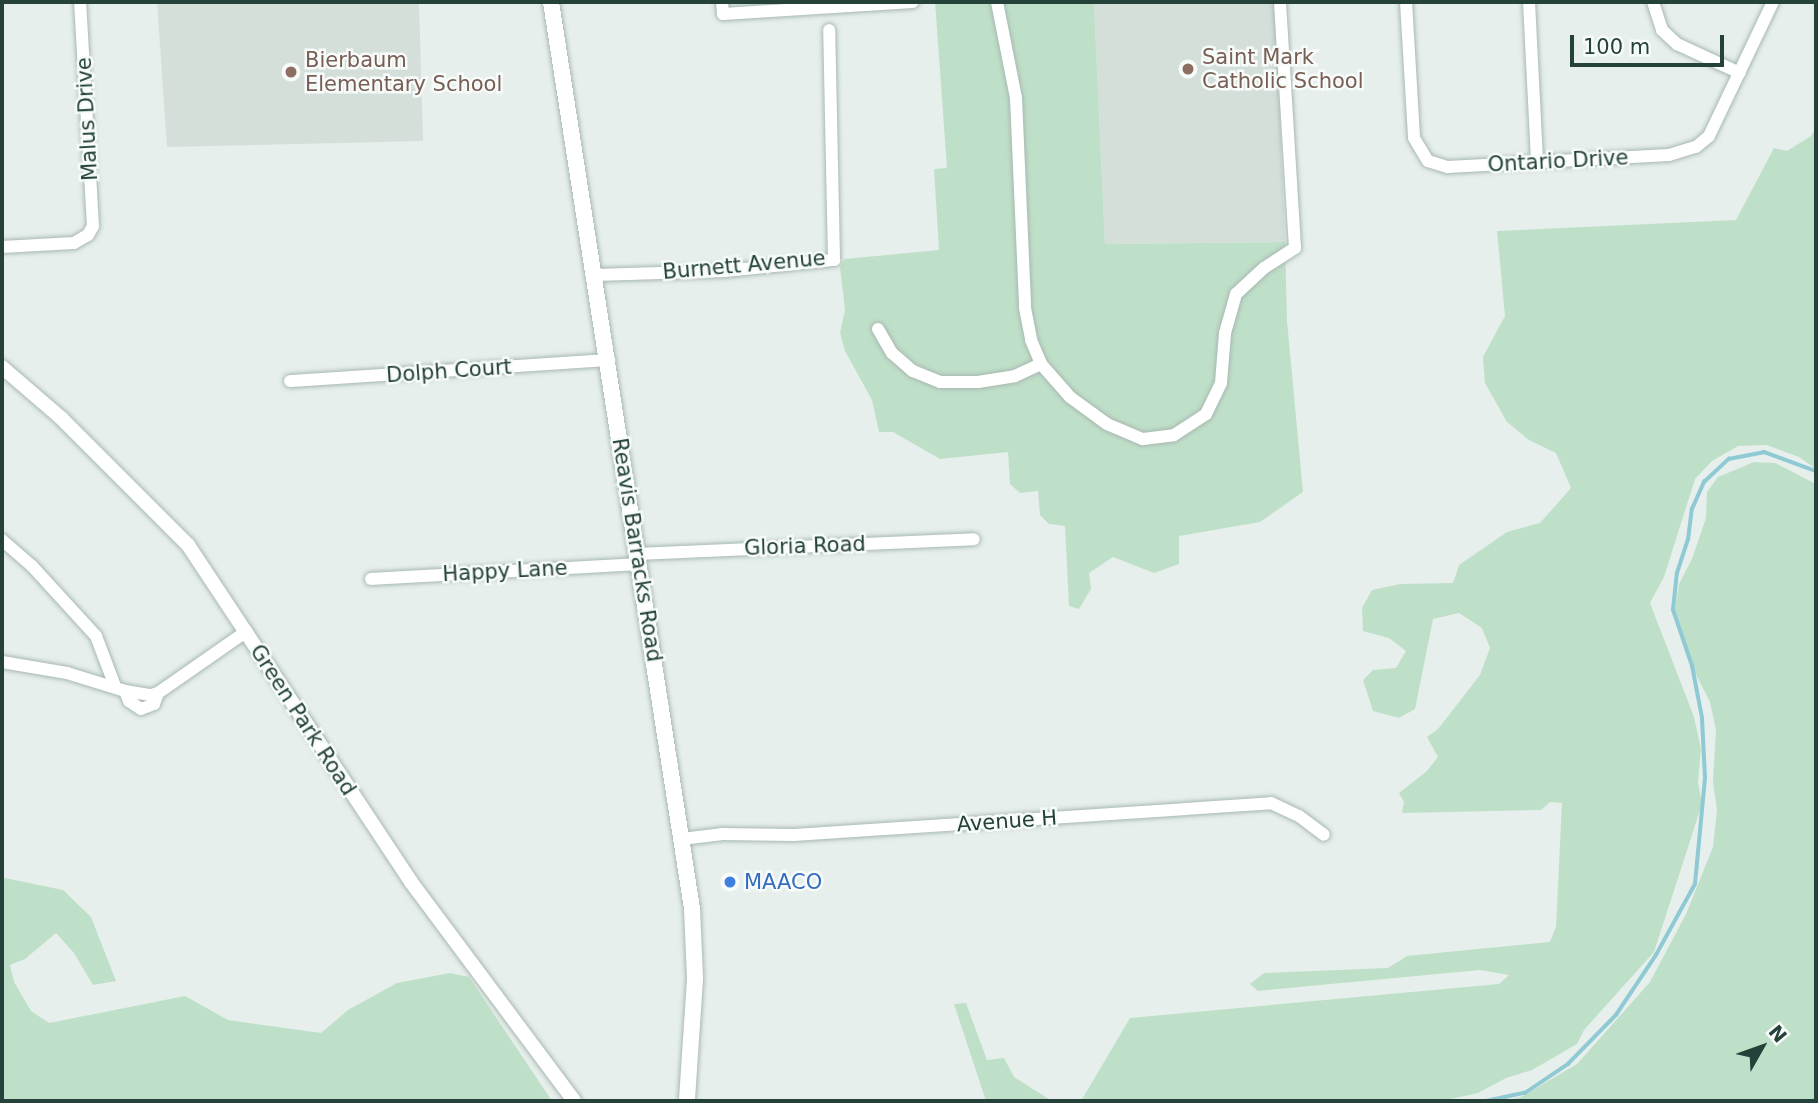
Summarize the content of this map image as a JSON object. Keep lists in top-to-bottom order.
{
  "streets": {
    "main road": ["Reavis Barracks Road"],
    "street": [
      "Malus Drive",
      "Ontario Drive",
      "Burnett Avenue",
      "Dolph Court",
      "Gloria Road",
      "Happy Lane",
      "Green Park Road",
      "Avenue H"
    ]
  },
  "crossings": [
    ["Burnett Avenue", "Reavis Barracks Road"],
    ["Dolph Court", "Reavis Barracks Road"],
    ["Gloria Road", "Reavis Barracks Road"],
    ["Gloria Road", "Happy Lane"],
    ["Reavis Barracks Road", "Happy Lane"],
    ["Reavis Barracks Road", "Avenue H"]
  ],
  "places": ["Saint Mark Catholic School", "Bierbaum Elementary School", "MAACO"],
  "scale_bar": "100 m",
  "north": "top right"
}
